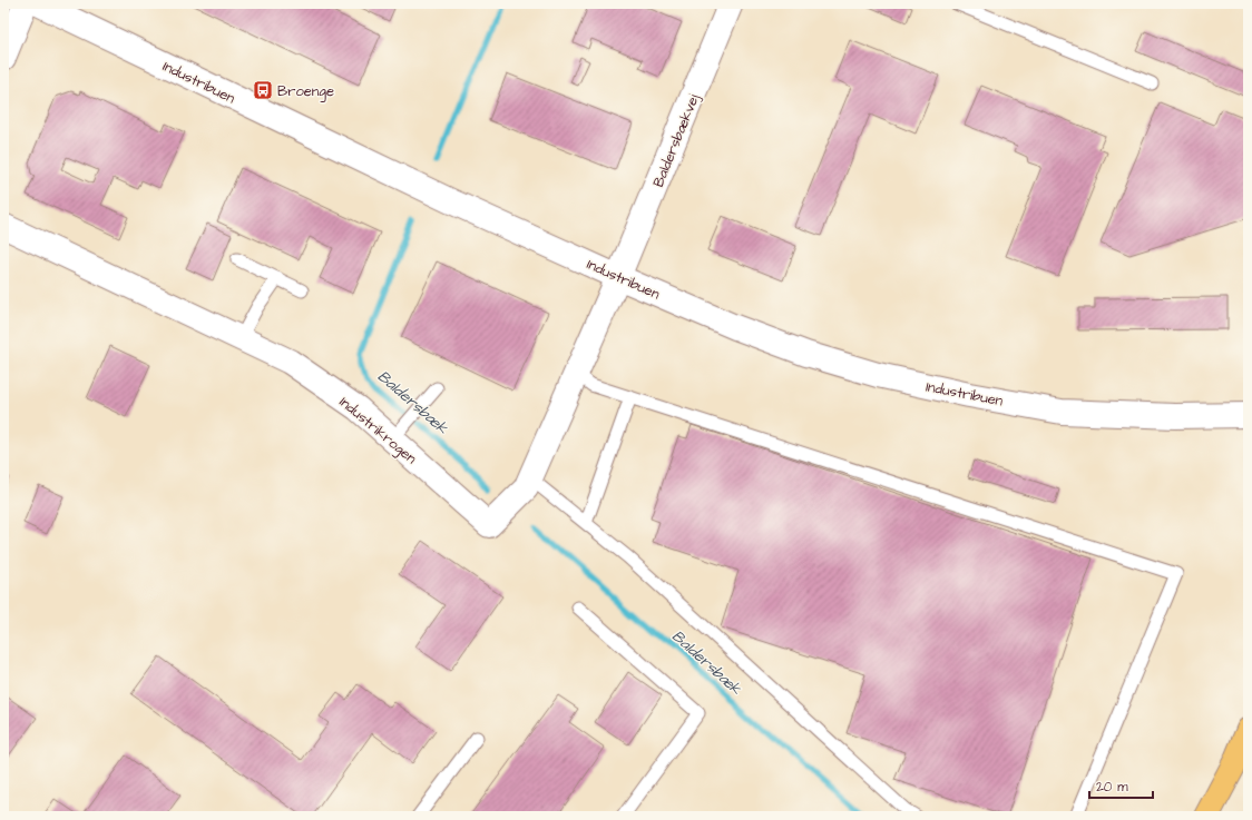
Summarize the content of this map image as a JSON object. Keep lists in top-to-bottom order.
{
  "streets": {
    "street": ["Industribuen", "Baldersbækvej", "Industrikrogen"]
  },
  "crossings": [
    ["Industribuen", "Baldersbækvej"],
    ["Industribuen", "Industrikrogen"],
    ["Baldersbækvej", "Industrikrogen"]
  ],
  "water": ["Baldersbæk"],
  "places": {
    "bus stop": ["Broenge"]
  },
  "scale_bar": "20 m"
}
